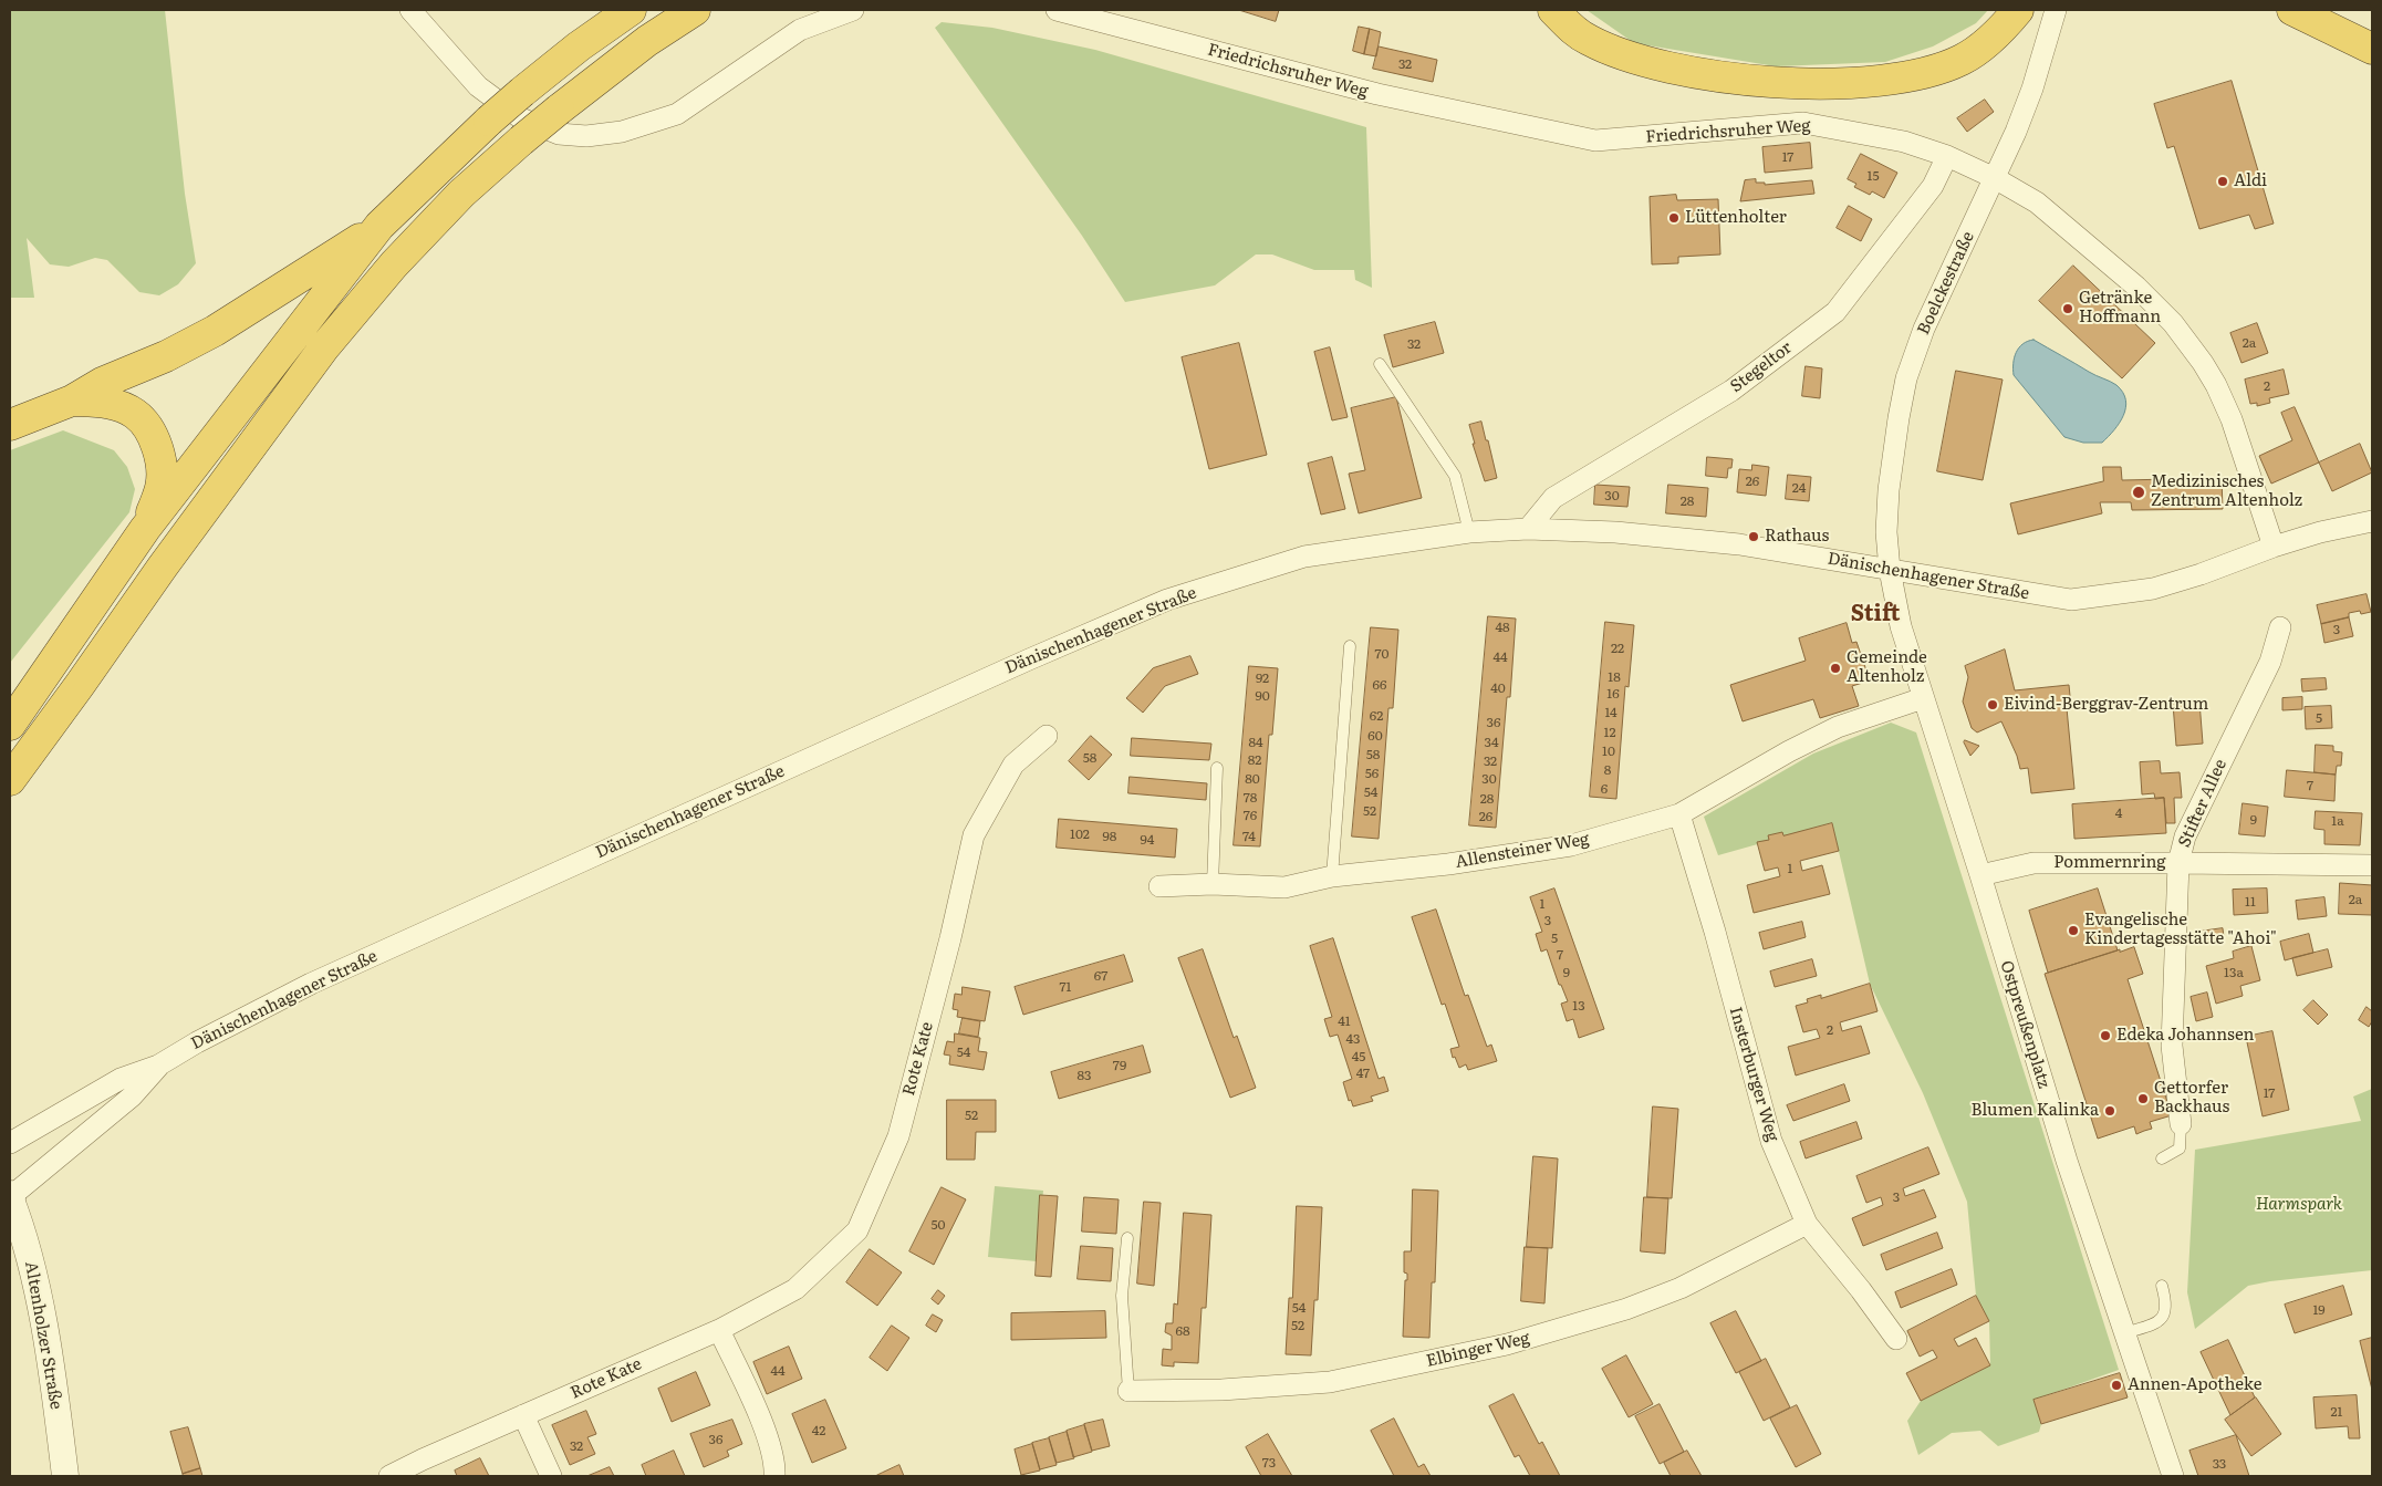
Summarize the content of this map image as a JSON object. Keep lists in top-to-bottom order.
{
  "streets": {
    "street": [
      "Friedrichsruher Weg",
      "Boelckestraße",
      "Stegeltor",
      "Dänischenhagener Straße",
      "Stifter Allee",
      "Allensteiner Weg",
      "Pommernring",
      "Ostpreußenplatz",
      "Rote Kate",
      "Insterburger Weg",
      "Altenholzer Straße",
      "Elbinger Weg"
    ]
  },
  "crossings": [
    ["Friedrichsruher Weg", "Boelckestraße"],
    ["Friedrichsruher Weg", "Stegeltor"],
    ["Friedrichsruher Weg", "Dänischenhagener Straße"],
    ["Boelckestraße", "Dänischenhagener Straße"],
    ["Boelckestraße", "Ostpreußenplatz"],
    ["Stegeltor", "Dänischenhagener Straße"],
    ["Dänischenhagener Straße", "Ostpreußenplatz"],
    ["Dänischenhagener Straße", "Altenholzer Straße"],
    ["Stifter Allee", "Pommernring"],
    ["Allensteiner Weg", "Ostpreußenplatz"],
    ["Allensteiner Weg", "Insterburger Weg"],
    ["Pommernring", "Ostpreußenplatz"],
    ["Insterburger Weg", "Elbinger Weg"]
  ],
  "districts": ["Stift"],
  "parks": ["Harmspark"],
  "places": [
    "Aldi",
    "Lüttenholter",
    "Getränke Hoffmann",
    "Medizinisches Zentrum Altenholz",
    "Rathaus",
    "Gemeinde Altenholz",
    "Eivind-Berggrav-Zentrum",
    "Evangelische Kindertagesstätte \"Ahoi\"",
    "Edeka Johannsen",
    "Gettorfer Backhaus",
    "Blumen Kalinka",
    "Annen-Apotheke"
  ],
  "house_numbers": [
    "32",
    "17",
    "15",
    "2a",
    "32",
    "2",
    "26",
    "24",
    "30",
    "28",
    "48",
    "3",
    "22",
    "70",
    "44",
    "18",
    "92",
    "66",
    "40",
    "16",
    "90",
    "14",
    "62",
    "5",
    "36",
    "12",
    "60",
    "84",
    "34",
    "10",
    "58",
    "58",
    "82",
    "32",
    "8",
    "56",
    "80",
    "30",
    "7",
    "6",
    "54",
    "78",
    "28",
    "52",
    "4",
    "76",
    "26",
    "9",
    "1a",
    "102",
    "98",
    "74",
    "94",
    "1",
    "2a",
    "11",
    "1",
    "3",
    "5",
    "7",
    "9",
    "13a",
    "67",
    "71",
    "13",
    "41",
    "2",
    "43",
    "54",
    "45",
    "79",
    "47",
    "83",
    "17",
    "52",
    "3",
    "50",
    "54",
    "19",
    "52",
    "68",
    "44",
    "21",
    "42",
    "36",
    "32",
    "73",
    "33"
  ]
}
